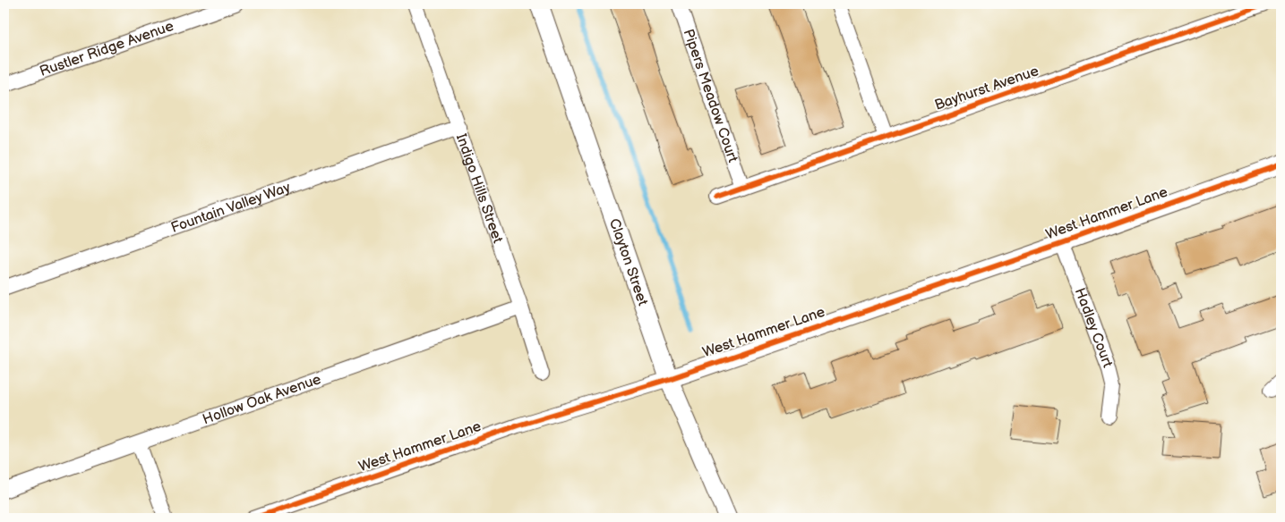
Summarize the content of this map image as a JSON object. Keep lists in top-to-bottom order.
{
  "streets": {
    "street": [
      "Rustler Ridge Avenue",
      "Bayhurst Avenue",
      "Pipers Meadow Court",
      "Indigo Hills Street",
      "Fountain Valley Way",
      "West Hammer Lane",
      "Clayton Street",
      "Hadley Court",
      "Hollow Oak Avenue"
    ]
  },
  "crossings": [
    ["Bayhurst Avenue", "Pipers Meadow Court"],
    ["Indigo Hills Street", "Fountain Valley Way"],
    ["Indigo Hills Street", "Hollow Oak Avenue"],
    ["West Hammer Lane", "Clayton Street"],
    ["West Hammer Lane", "Hadley Court"]
  ]
}
